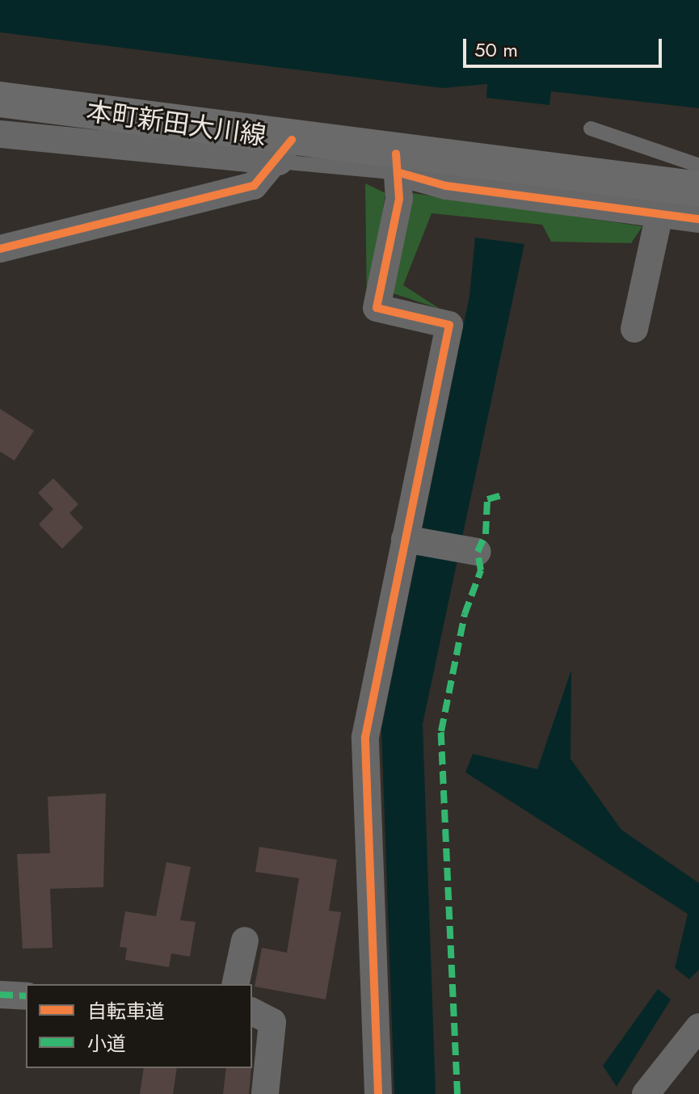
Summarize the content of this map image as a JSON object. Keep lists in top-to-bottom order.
{
  "streets": {
    "main road": ["本町新田大川線"]
  },
  "legend": ["自転車道", "小道"],
  "scale_bar": "50 m"
}
